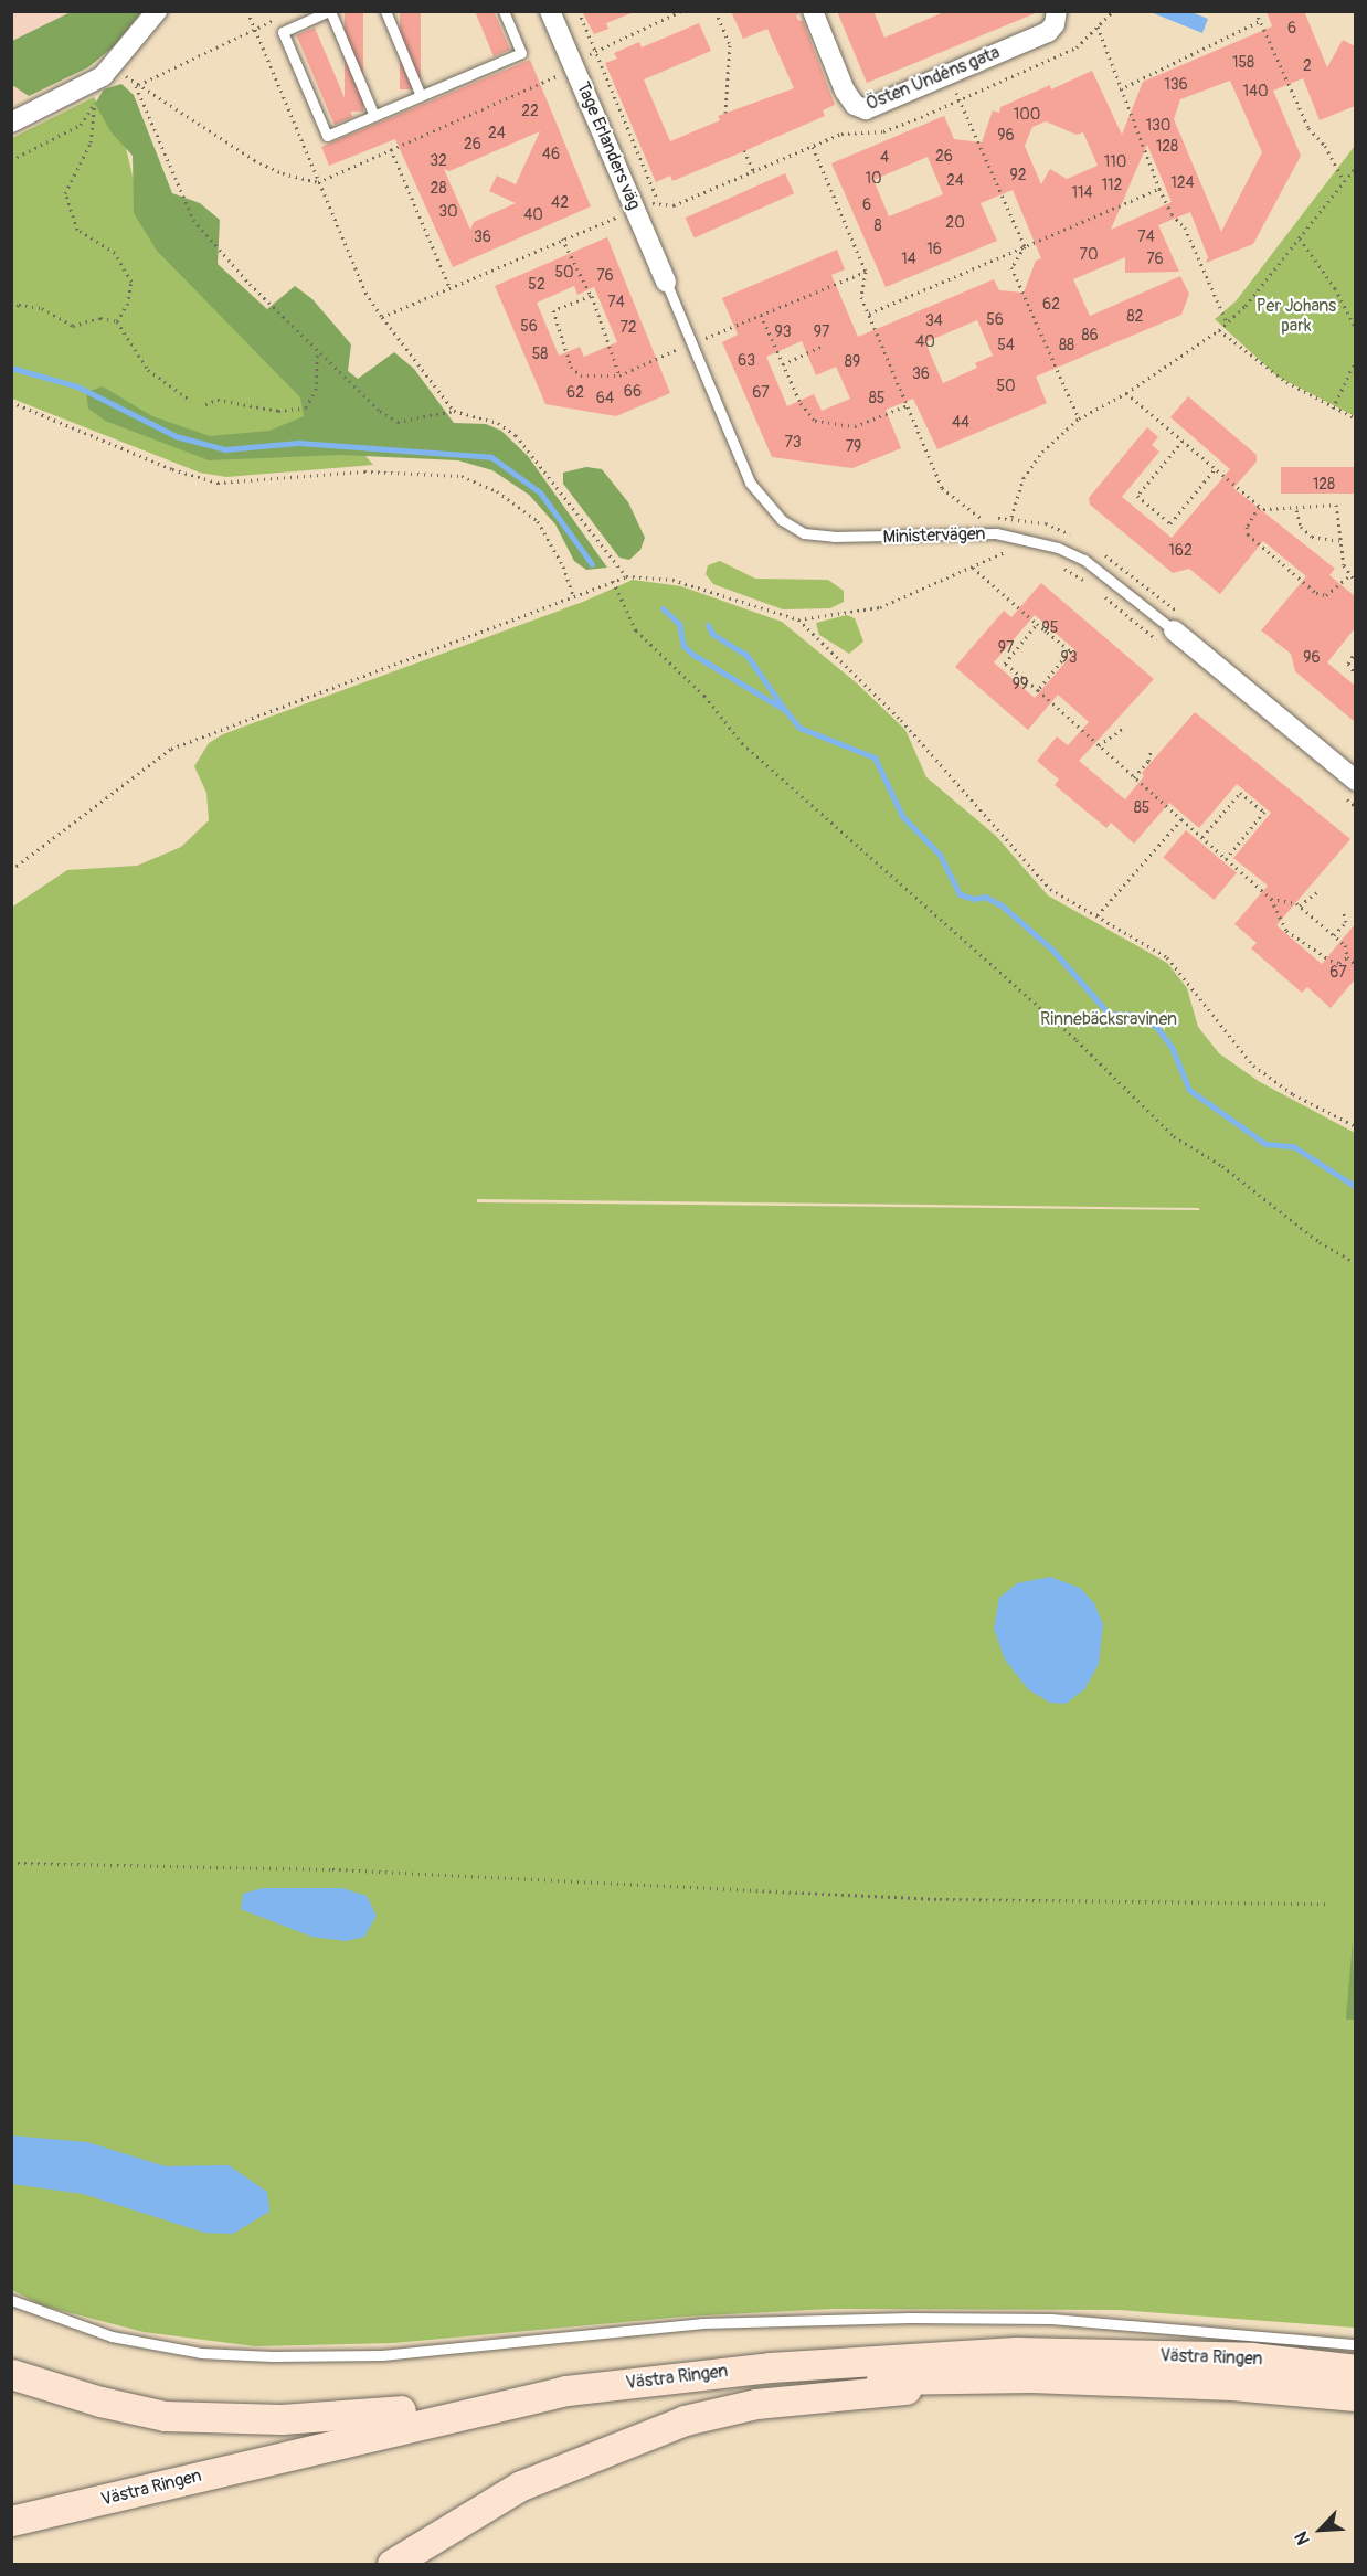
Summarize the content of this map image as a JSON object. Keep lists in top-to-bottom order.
{
  "streets": {
    "main road": ["Västra Ringen"],
    "street": ["Östen Undéns gata", "Tage Erlanders väg", "Ministervägen"]
  },
  "crossings": [
    ["Tage Erlanders väg", "Ministervägen"]
  ],
  "parks": ["Per Johans park", "Rinnebäcksravinen"],
  "house_numbers": [
    "6",
    "158",
    "2",
    "136",
    "140",
    "22",
    "100",
    "130",
    "24",
    "96",
    "26",
    "128",
    "46",
    "26",
    "4",
    "32",
    "110",
    "92",
    "10",
    "24",
    "124",
    "112",
    "28",
    "114",
    "42",
    "6",
    "30",
    "40",
    "20",
    "8",
    "36",
    "74",
    "16",
    "70",
    "14",
    "76",
    "50",
    "76",
    "52",
    "74",
    "62",
    "82",
    "56",
    "34",
    "56",
    "72",
    "93",
    "97",
    "86",
    "40",
    "54",
    "88",
    "58",
    "63",
    "89",
    "36",
    "50",
    "66",
    "62",
    "67",
    "64",
    "85",
    "44",
    "73",
    "79",
    "128",
    "162",
    "95",
    "97",
    "93",
    "96",
    "99",
    "85",
    "67"
  ],
  "north": "bottom left"
}
